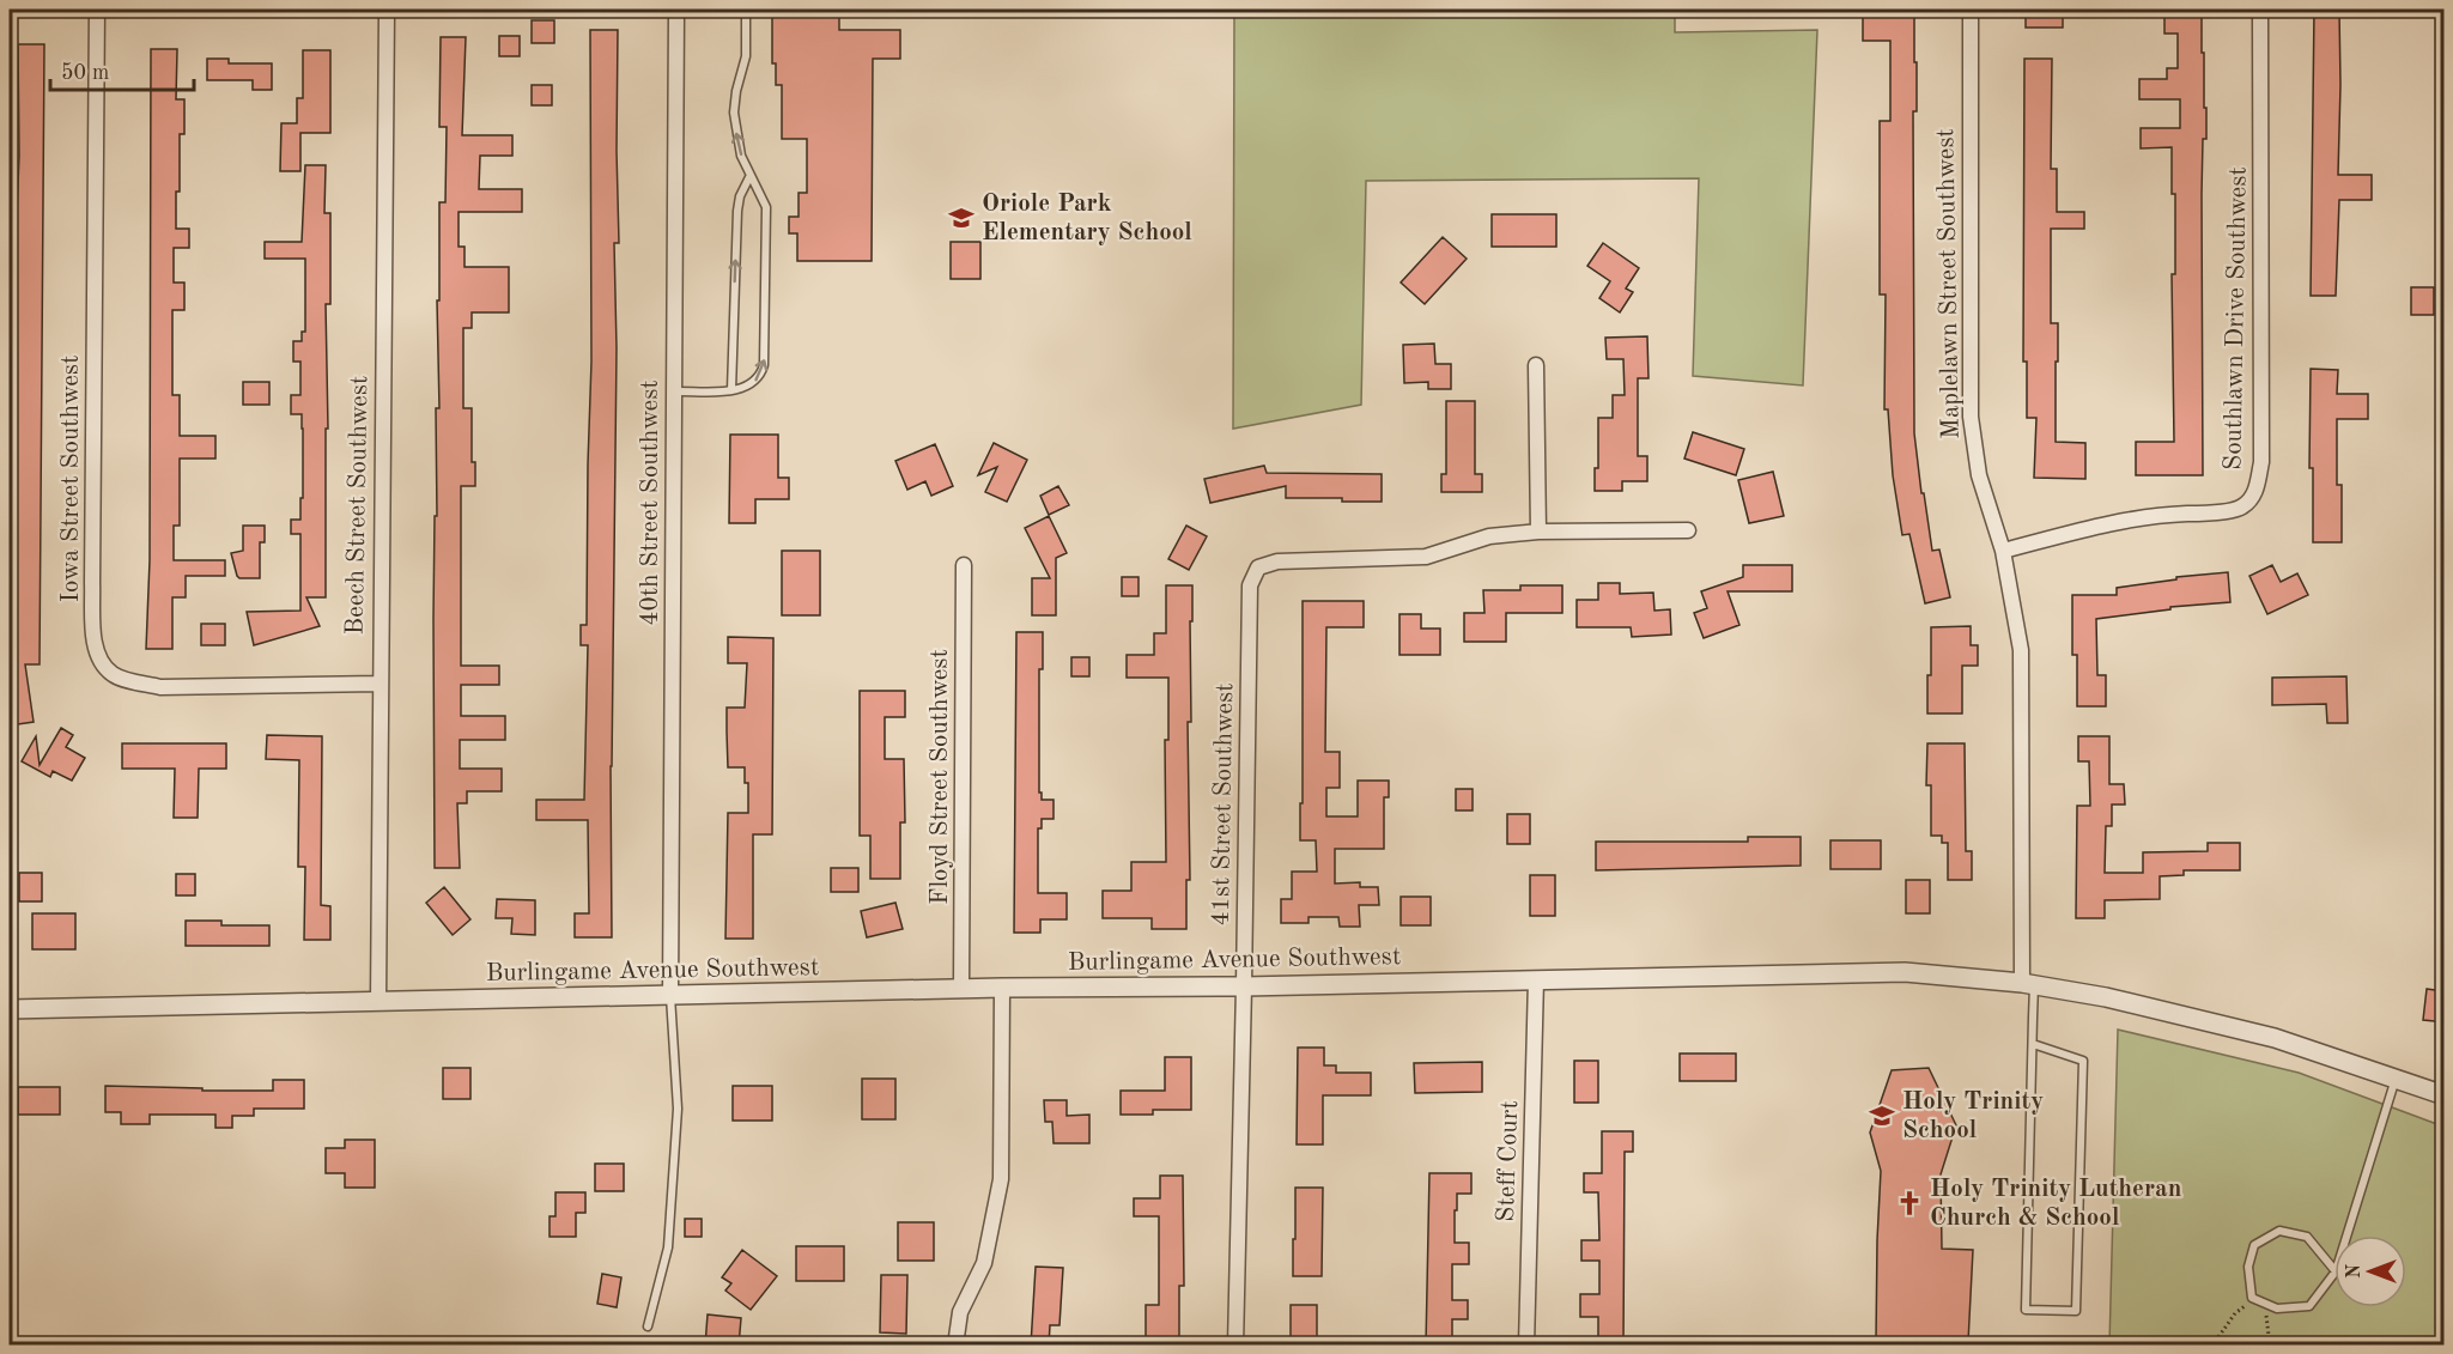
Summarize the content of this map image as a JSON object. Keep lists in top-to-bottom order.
{
  "streets": {
    "street": [
      "Maplelawn Street Southwest",
      "Southlawn Drive Southwest",
      "Iowa Street Southwest",
      "40th Street Southwest",
      "Beech Street Southwest",
      "Floyd Street Southwest",
      "41st Street Southwest",
      "Burlingame Avenue Southwest",
      "Steff Court"
    ]
  },
  "crossings": [
    ["Maplelawn Street Southwest", "Southlawn Drive Southwest"],
    ["Maplelawn Street Southwest", "Burlingame Avenue Southwest"],
    ["Iowa Street Southwest", "Beech Street Southwest"],
    ["40th Street Southwest", "Burlingame Avenue Southwest"],
    ["Beech Street Southwest", "Burlingame Avenue Southwest"],
    ["Floyd Street Southwest", "Burlingame Avenue Southwest"],
    ["41st Street Southwest", "Burlingame Avenue Southwest"],
    ["Burlingame Avenue Southwest", "Steff Court"]
  ],
  "places": {
    "school or university": ["Oriole Park Elementary School", "Holy Trinity School"],
    "church": ["Holy Trinity Lutheran Church & School"]
  },
  "scale_bar": "50 m",
  "north": "left"
}
